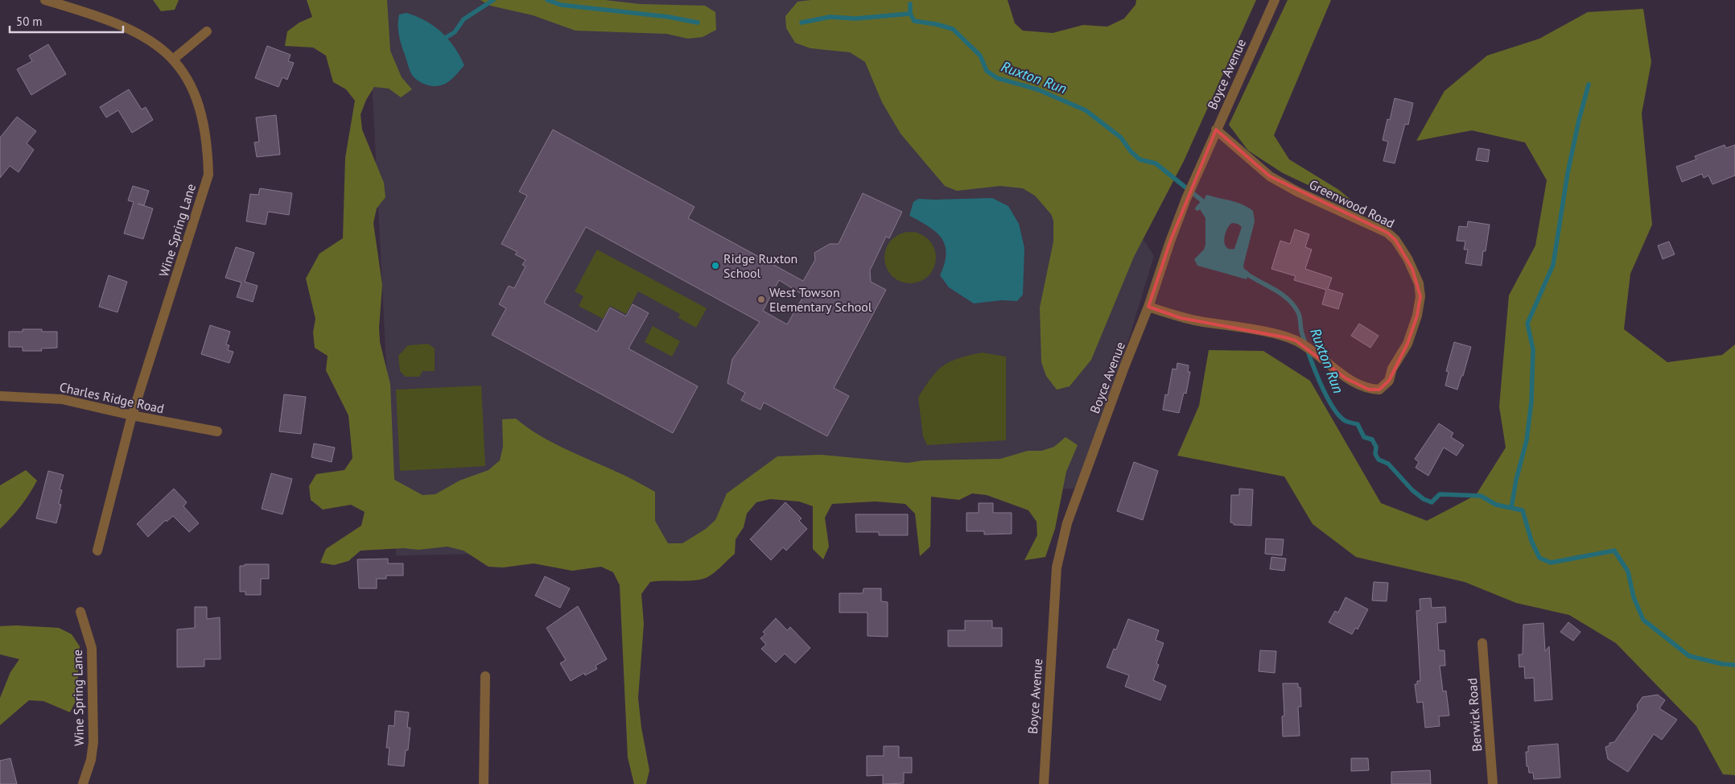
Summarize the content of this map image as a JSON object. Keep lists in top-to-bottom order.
{
  "streets": {
    "street": [
      "Boyce Avenue",
      "Greenwood Road",
      "Wine Spring Lane",
      "Charles Ridge Road",
      "Berwick Road"
    ]
  },
  "crossings": [
    ["Boyce Avenue", "Greenwood Road"],
    ["Wine Spring Lane", "Charles Ridge Road"]
  ],
  "water": ["Ruxton Run"],
  "places": ["Ridge Ruxton School", "West Towson Elementary School"],
  "scale_bar": "50 m"
}
